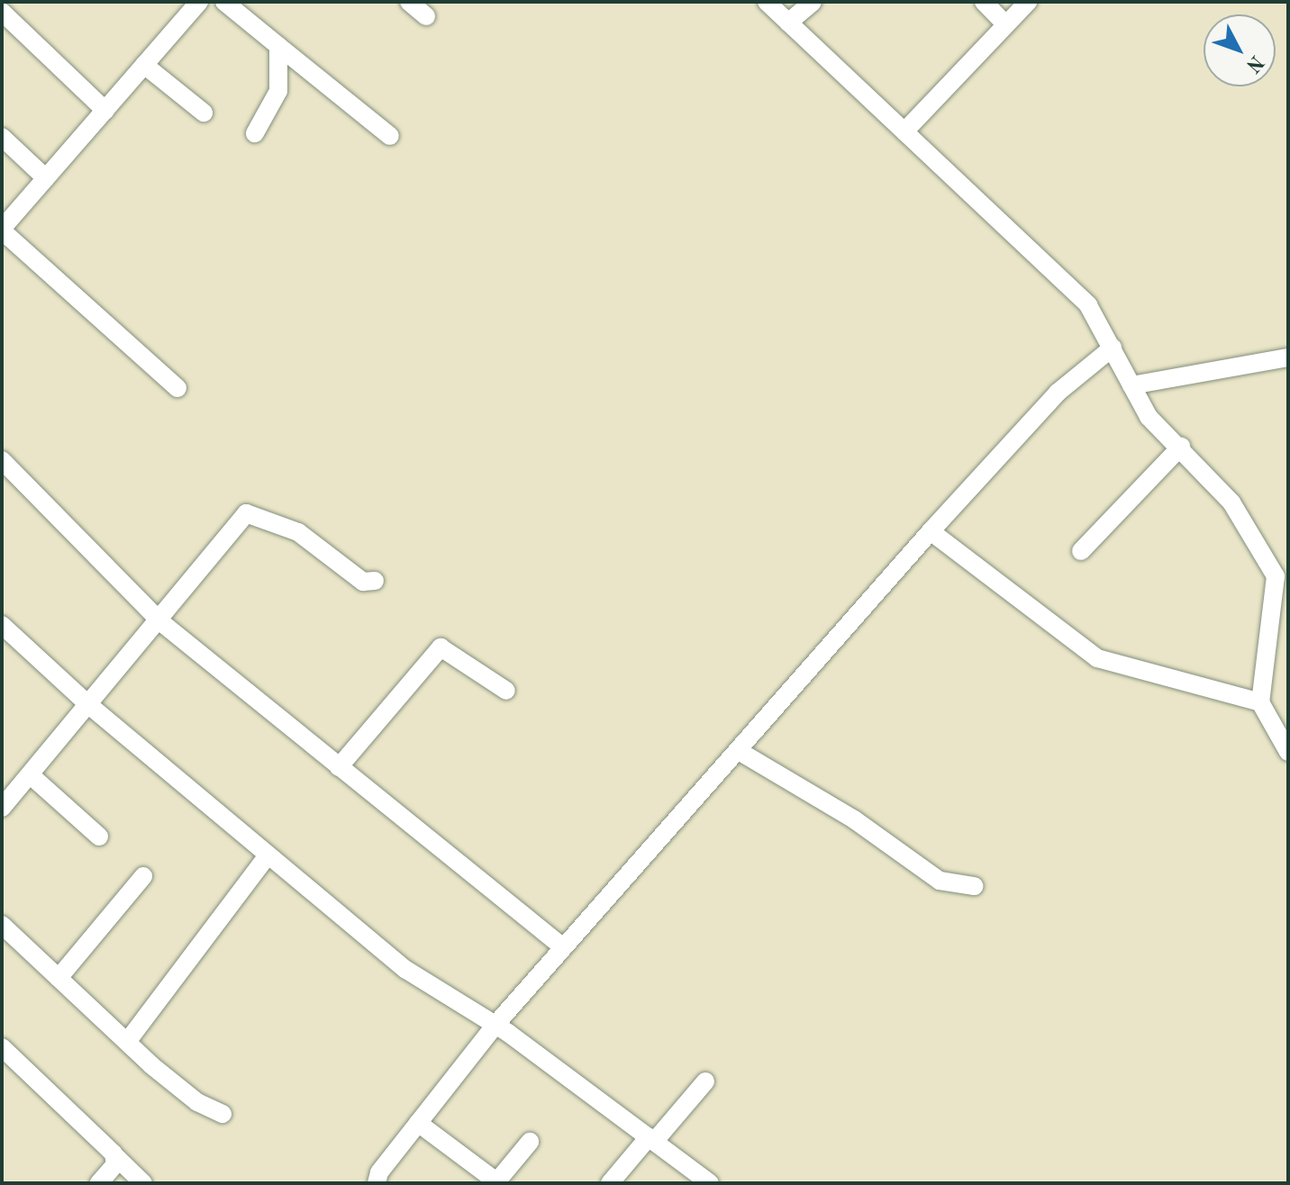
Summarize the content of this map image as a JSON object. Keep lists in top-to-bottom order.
{
  "north": "bottom right"
}
